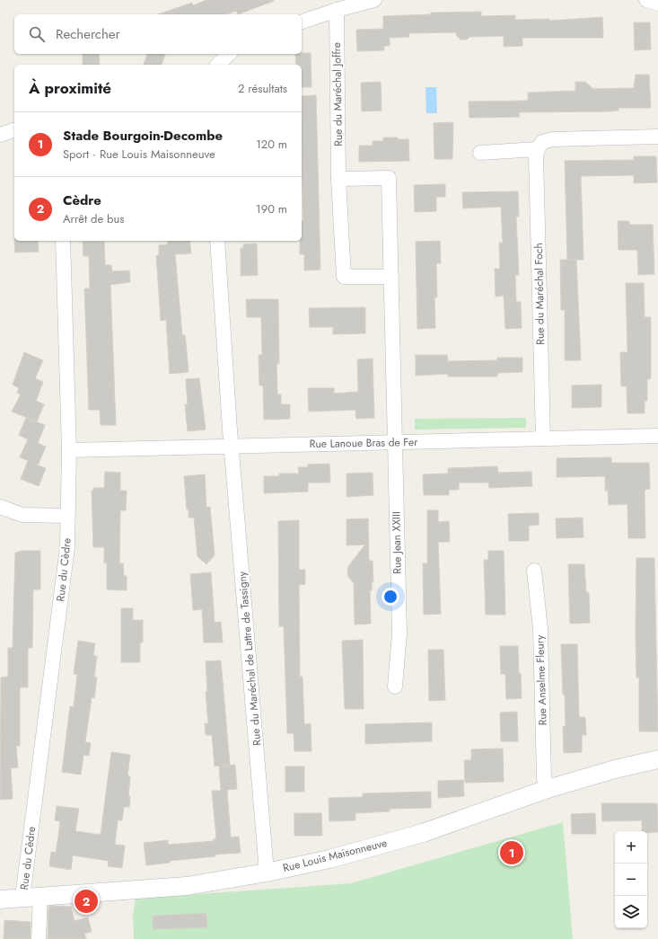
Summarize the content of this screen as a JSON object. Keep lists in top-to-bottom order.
{
  "streets": {
    "street": [
      "Rue du Maréchal Joffre",
      "Rue du Maréchal Foch",
      "Rue Lanoue Bras de Fer",
      "Rue Jean XXIII",
      "Rue du Cèdre",
      "Rue du Maréchal de Lattre de Tassigny",
      "Rue Anselme Fleury",
      "Rue Louis Maisonneuve"
    ]
  },
  "crossings": [
    ["Rue du Maréchal Foch", "Rue Lanoue Bras de Fer"],
    ["Rue Lanoue Bras de Fer", "Rue Jean XXIII"],
    ["Rue Lanoue Bras de Fer", "Rue du Cèdre"],
    ["Rue Lanoue Bras de Fer", "Rue du Maréchal de Lattre de Tassigny"],
    ["Rue du Cèdre", "Rue Louis Maisonneuve"],
    ["Rue du Maréchal de Lattre de Tassigny", "Rue Louis Maisonneuve"],
    ["Rue Anselme Fleury", "Rue Louis Maisonneuve"]
  ],
  "page": {
    "search": "Rechercher",
    "heading": ["À proximité", "2 résultats"],
    "list": [
      {
        "mark": "1",
        "name": "Stade Bourgoin-Decombe",
        "note": "Sport · Rue Louis Maisonneuve",
        "value": "120 m"
      },
      {
        "mark": "2",
        "name": "Cèdre",
        "note": "Arrêt de bus",
        "value": "190 m"
      }
    ],
    "map_buttons": ["+", "−"],
    "pins": ["1", "2"]
  }
}
